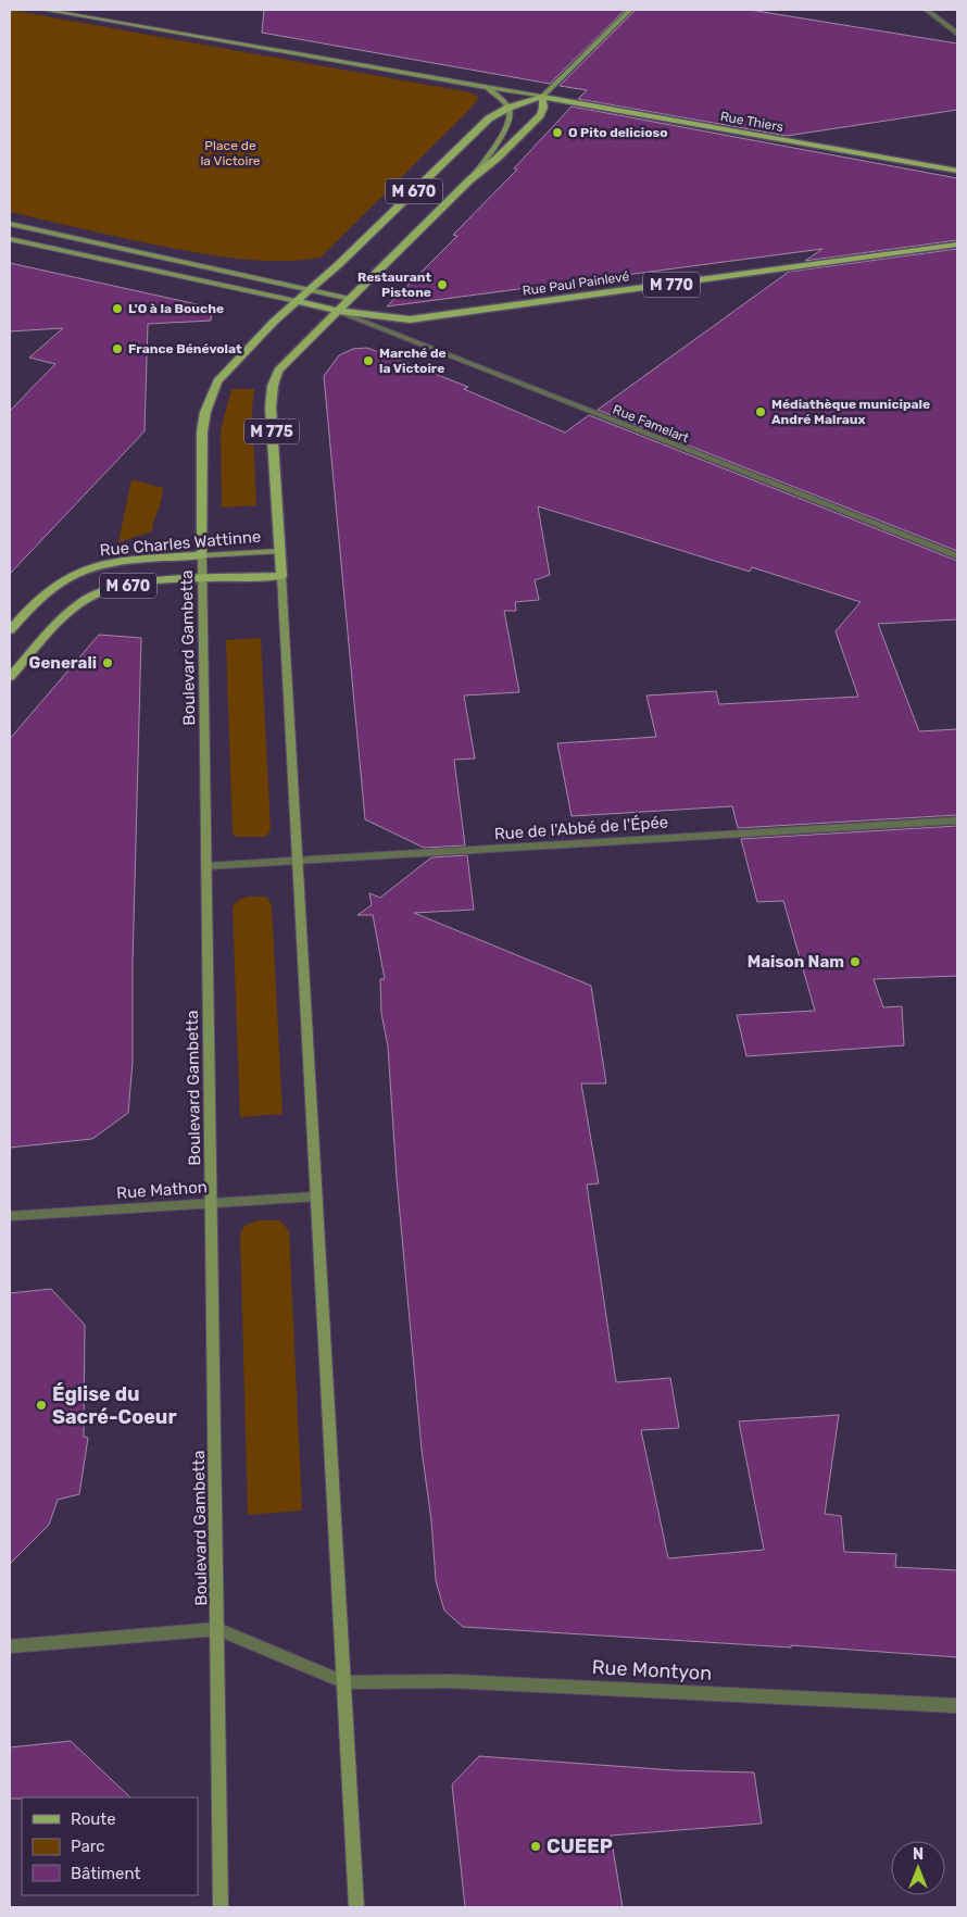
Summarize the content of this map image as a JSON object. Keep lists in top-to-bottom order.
{
  "streets": {
    "main road": [
      "Rue Thiers",
      "M 670",
      "Rue Paul Painlevé",
      "M 770",
      "M 775",
      "Rue Charles Wattinne",
      "Boulevard Gambetta"
    ],
    "street": [
      "Rue Famelart",
      "Rue de l'Abbé de l'Épée",
      "Rue Mathon",
      "Rue Montyon"
    ]
  },
  "crossings": [
    ["Rue Thiers", "M 670"],
    ["M 670", "Rue Paul Painlevé"],
    ["M 670", "Rue Famelart"],
    ["M 670", "M 775"],
    ["M 670", "Boulevard Gambetta"],
    ["Rue Paul Painlevé", "Rue Famelart"],
    ["Rue Paul Painlevé", "M 775"],
    ["Rue Paul Painlevé", "Boulevard Gambetta"],
    ["Rue Famelart", "M 775"],
    ["M 775", "Rue Charles Wattinne"],
    ["M 775", "Rue de l'Abbé de l'Épée"],
    ["M 775", "Rue Mathon"],
    ["M 775", "Rue Montyon"],
    ["Rue Charles Wattinne", "Boulevard Gambetta"],
    ["Boulevard Gambetta", "Rue de l'Abbé de l'Épée"],
    ["Boulevard Gambetta", "Rue Mathon"]
  ],
  "parks": ["Place de la Victoire"],
  "places": [
    "O Pito delicioso",
    "Restaurant Pistone",
    "L'O à la Bouche",
    "France Bénévolat",
    "Marché de la Victoire",
    "Médiathèque municipale André Malraux",
    "Generali",
    "Maison Nam",
    "Église du Sacré-Coeur",
    "CUEEP"
  ],
  "legend": ["Route", "Parc", "Bâtiment"],
  "north": "top"
}
